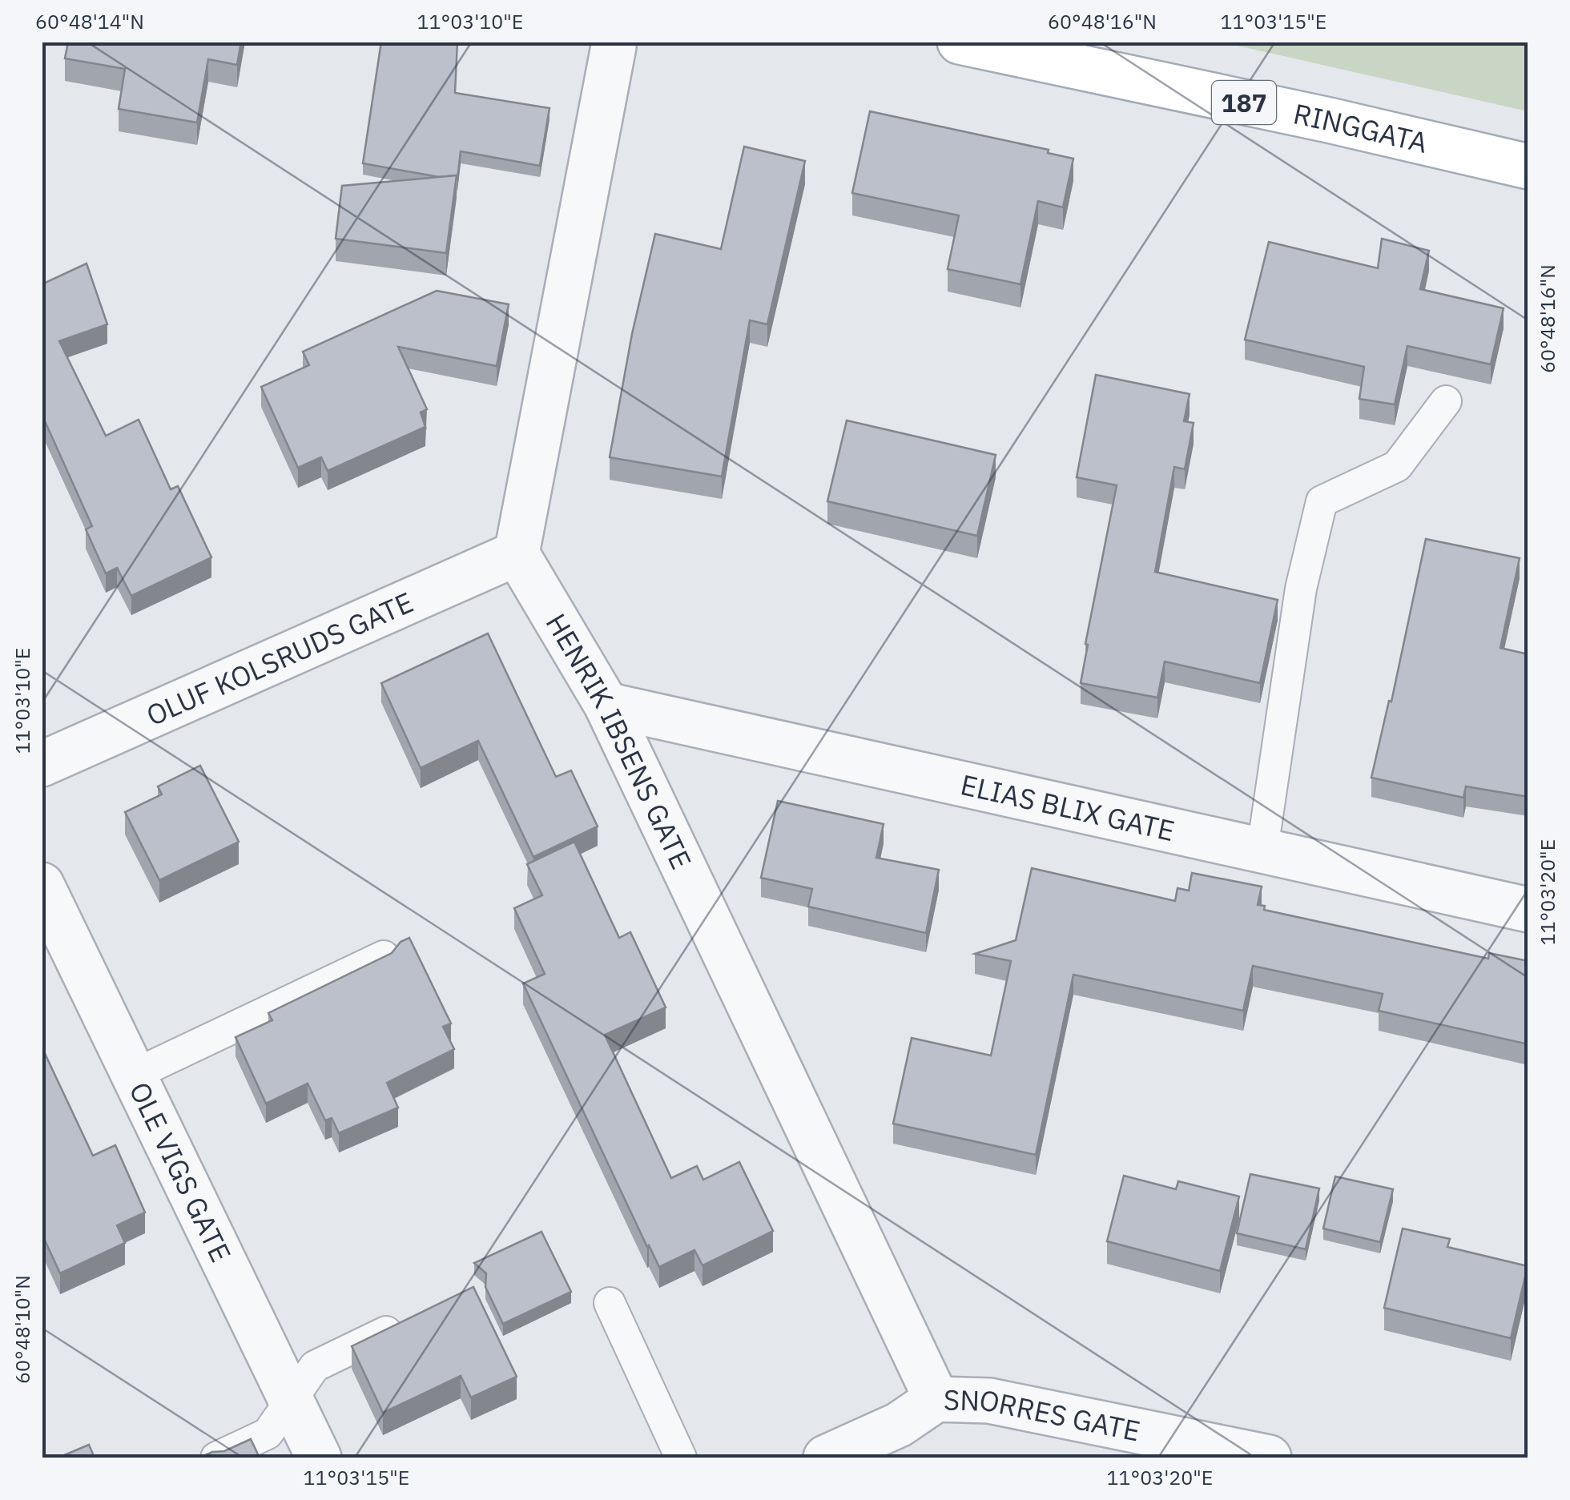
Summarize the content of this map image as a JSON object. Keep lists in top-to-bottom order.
{
  "streets": {
    "main road": ["187", "RINGGATA"],
    "street": [
      "OLUF KOLSRUDS GATE",
      "HENRIK IBSENS GATE",
      "ELIAS BLIX GATE",
      "OLE VIGS GATE",
      "SNORRES GATE"
    ]
  },
  "crossings": [
    ["OLUF KOLSRUDS GATE", "HENRIK IBSENS GATE"],
    ["HENRIK IBSENS GATE", "ELIAS BLIX GATE"],
    ["HENRIK IBSENS GATE", "SNORRES GATE"]
  ],
  "coordinates": [
    "60°48'14\"N",
    "11°03'10\"E",
    "60°48'16\"N",
    "11°03'15\"E",
    "11°03'20\"E",
    "60°48'10\"N"
  ]
}
